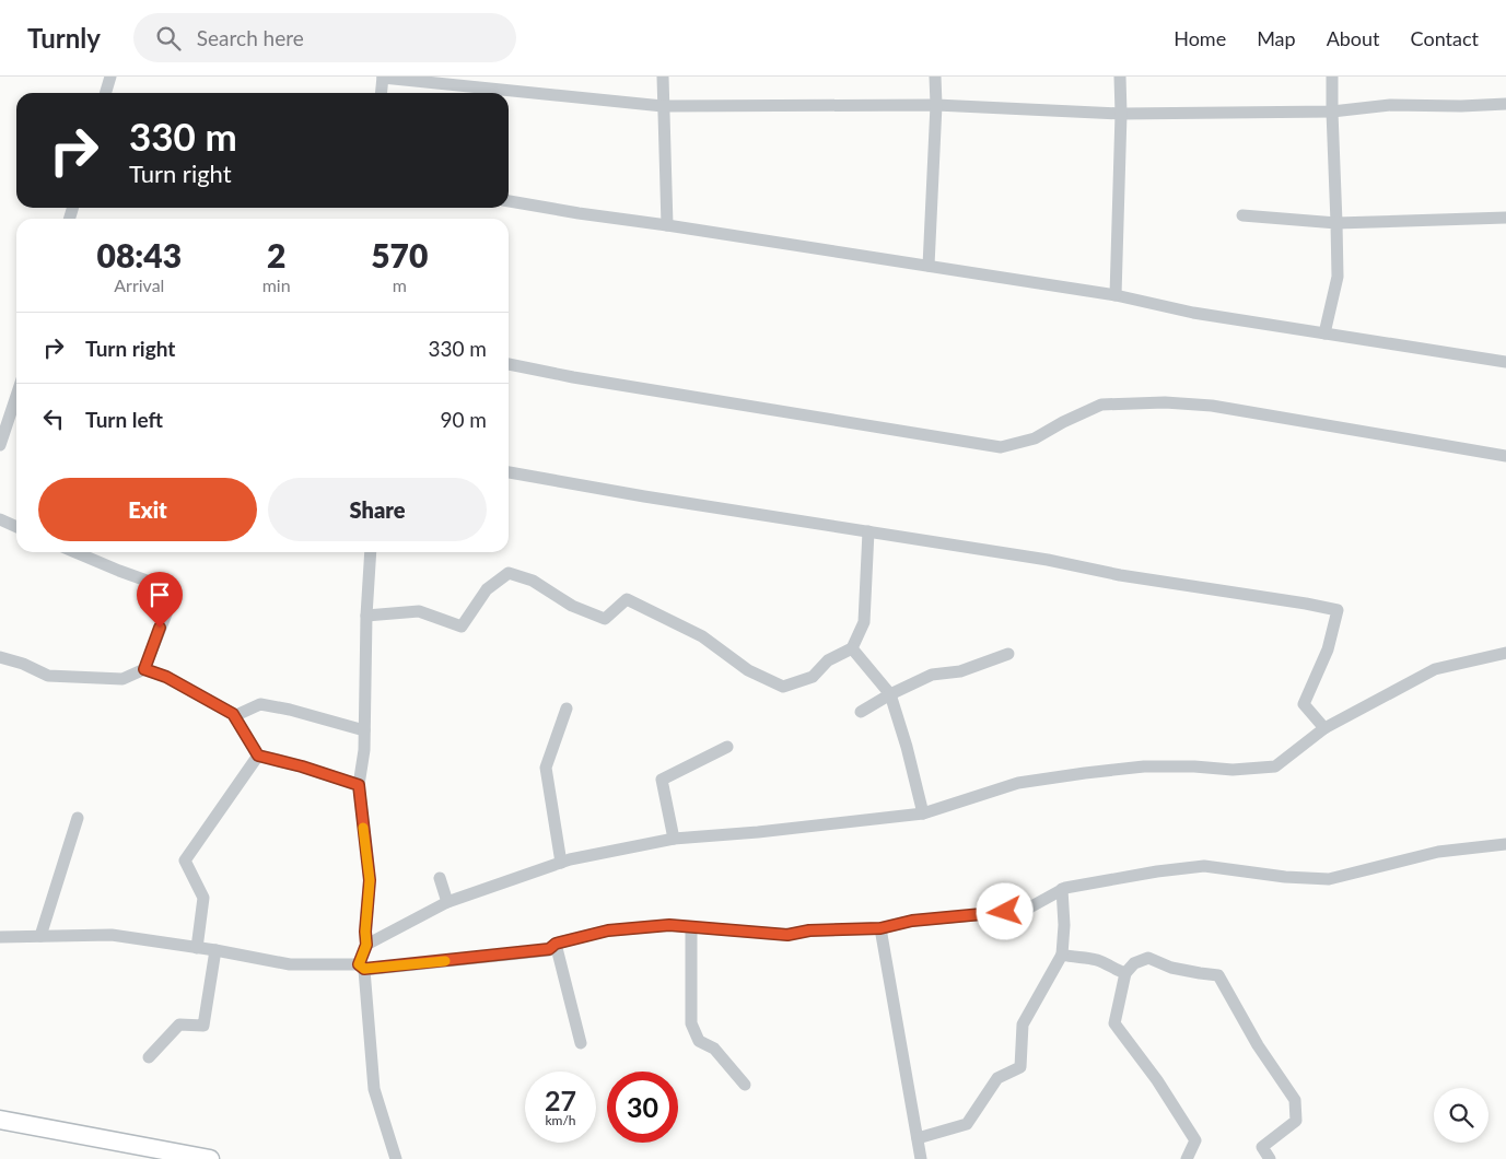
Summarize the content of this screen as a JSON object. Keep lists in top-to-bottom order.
{
  "page": {
    "header": "Turnly",
    "search": "Search here",
    "nav": [
      "Home",
      "Map",
      "About",
      "Contact"
    ],
    "turn": ["330 m", "Turn right"],
    "eta": [
      "08:43",
      "Arrival",
      "2",
      "min",
      "570",
      "m"
    ],
    "list": [
      {
        "name": "Turn right",
        "value": "330 m"
      },
      {
        "name": "Turn left",
        "value": "90 m"
      }
    ],
    "buttons": ["Exit", "Share"],
    "speed": "27 km/h",
    "limit": "30"
  }
}
